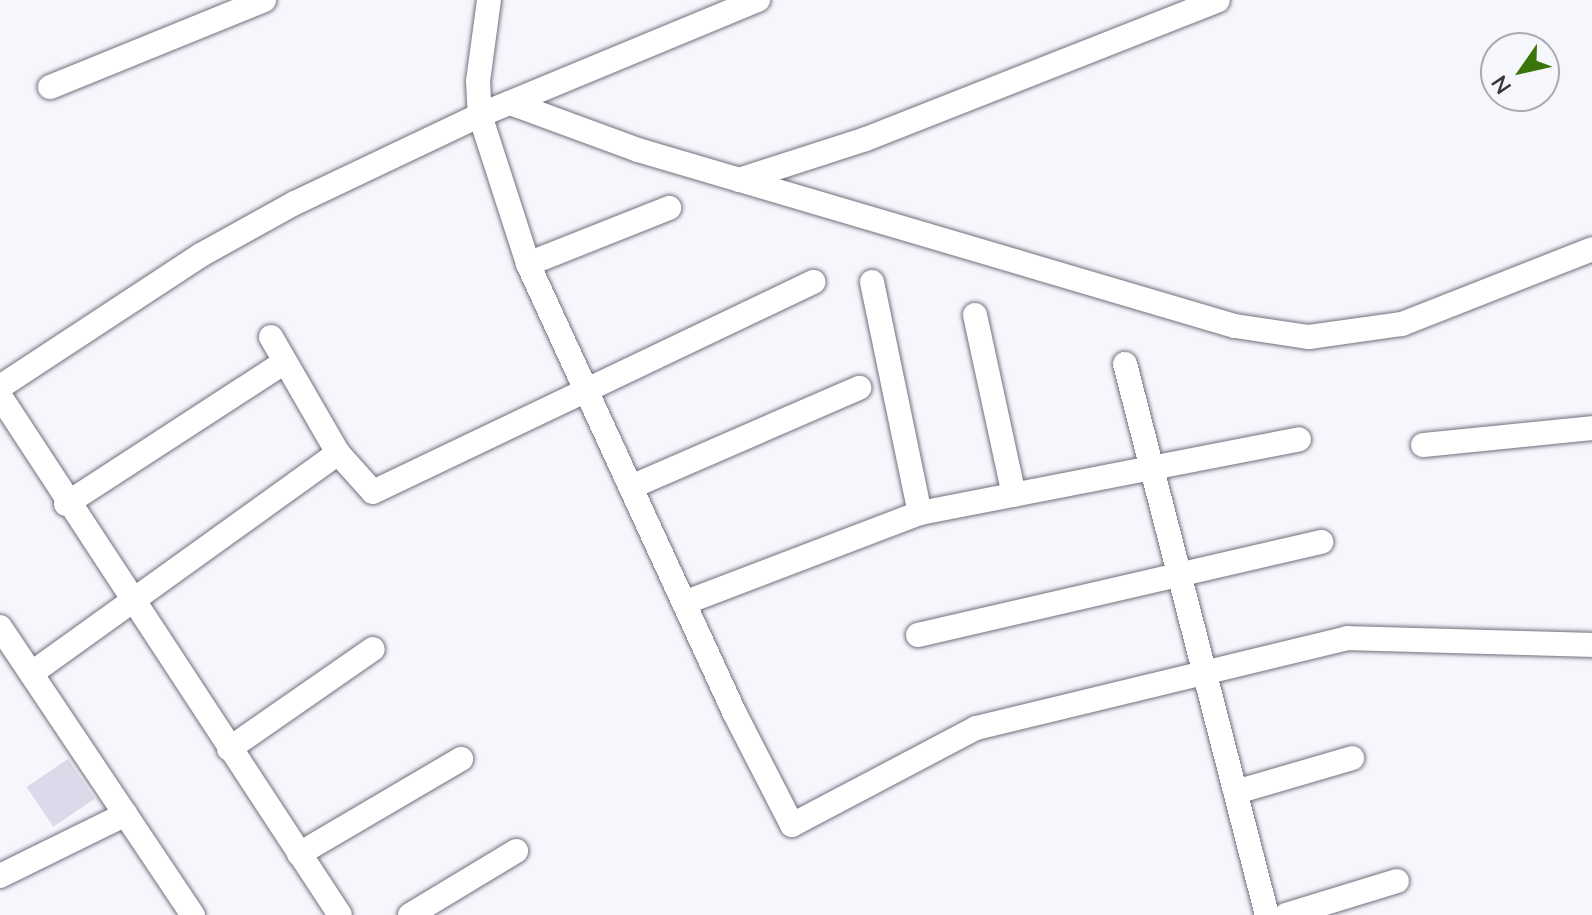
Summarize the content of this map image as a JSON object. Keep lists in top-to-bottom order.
{
  "north": "bottom left"
}
